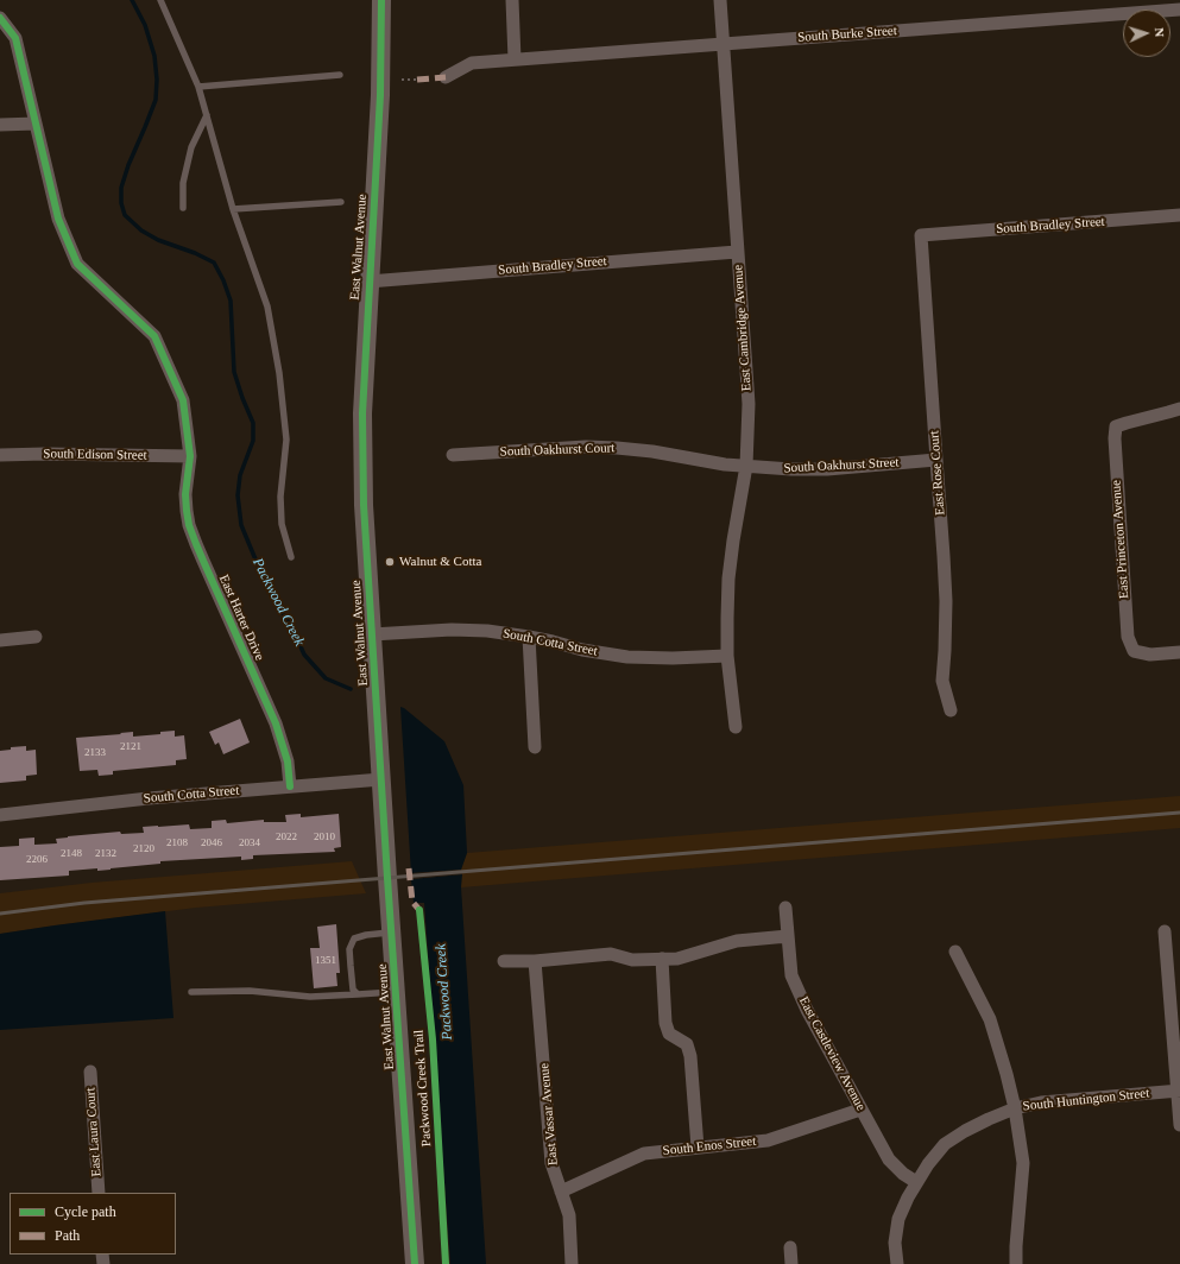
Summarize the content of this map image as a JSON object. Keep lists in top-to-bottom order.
{
  "streets": {
    "main road": ["East Walnut Avenue"],
    "street": [
      "South Burke Street",
      "South Bradley Street",
      "East Cambridge Avenue",
      "South Oakhurst Court",
      "South Edison Street",
      "South Oakhurst Street",
      "East Rose Court",
      "East Princeton Avenue",
      "East Harter Drive",
      "South Cotta Street",
      "East Castleview Avenue",
      "South Huntington Street",
      "East Vassar Avenue",
      "East Laura Court",
      "South Enos Street"
    ],
    "cycle path": ["Packwood Creek Trail"]
  },
  "crossings": [
    ["South Burke Street", "East Cambridge Avenue"],
    ["South Bradley Street", "East Walnut Avenue"],
    ["South Bradley Street", "East Cambridge Avenue"],
    ["South Bradley Street", "East Rose Court"],
    ["East Walnut Avenue", "South Cotta Street"],
    ["East Cambridge Avenue", "South Oakhurst Court"],
    ["East Cambridge Avenue", "South Oakhurst Street"],
    ["East Cambridge Avenue", "South Cotta Street"],
    ["South Oakhurst Court", "South Oakhurst Street"],
    ["South Edison Street", "East Harter Drive"],
    ["South Oakhurst Street", "East Rose Court"],
    ["East Harter Drive", "South Cotta Street"],
    ["East Castleview Avenue", "South Huntington Street"],
    ["East Castleview Avenue", "South Enos Street"],
    ["East Vassar Avenue", "South Enos Street"]
  ],
  "water": ["Packwood Creek"],
  "places": ["Walnut & Cotta"],
  "house_numbers": [
    "2121",
    "2133",
    "2022",
    "2010",
    "2108",
    "2046",
    "2034",
    "2120",
    "2148",
    "2132",
    "2206",
    "1351"
  ],
  "legend": ["Cycle path", "Path"],
  "north": "right"
}
